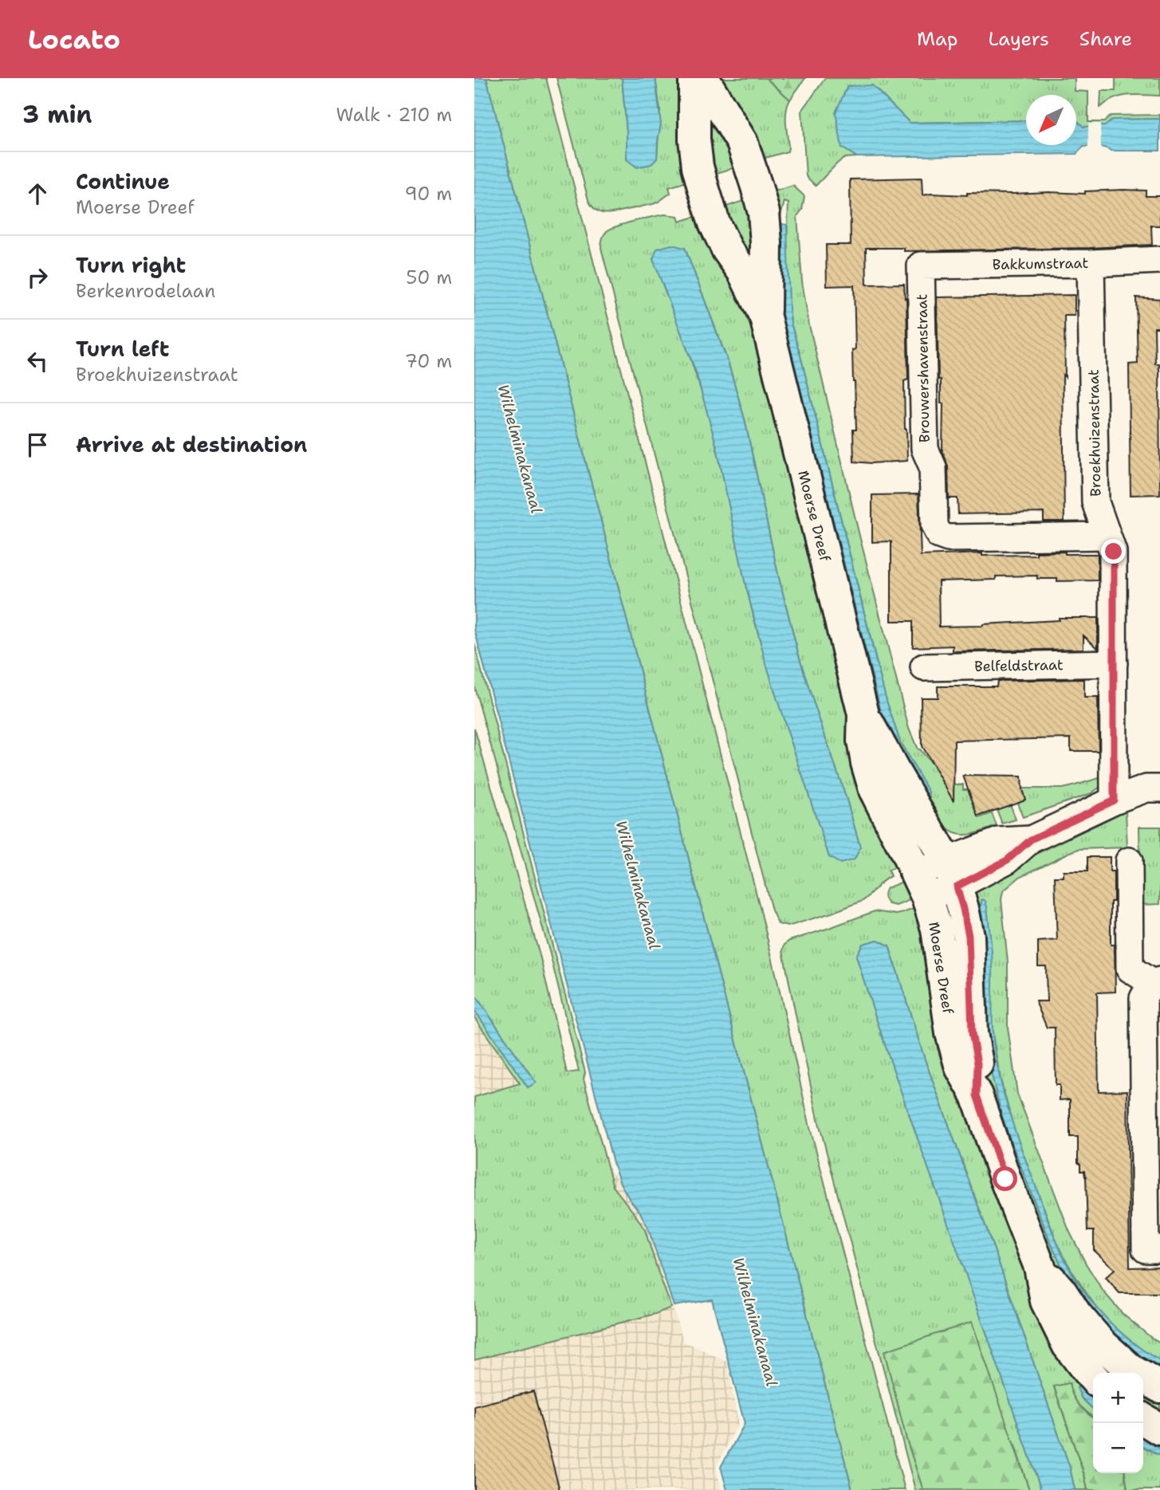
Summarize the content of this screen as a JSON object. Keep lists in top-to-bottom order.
{
  "streets": {
    "street": [
      "Bakkumstraat",
      "Brouwershavenstraat",
      "Broekhuizenstraat",
      "Moerse Dreef",
      "Belfeldstraat"
    ]
  },
  "crossings": [
    ["Bakkumstraat", "Brouwershavenstraat"],
    ["Bakkumstraat", "Broekhuizenstraat"],
    ["Brouwershavenstraat", "Broekhuizenstraat"],
    ["Broekhuizenstraat", "Belfeldstraat"]
  ],
  "water": ["Wilhelminakanaal"],
  "north": "bottom left",
  "page": {
    "header": "Locato",
    "nav": ["Map", "Layers", "Share"],
    "heading": ["3 min", "Walk · 210 m"],
    "list": [
      ["Continue", "Moerse Dreef", "90 m"],
      ["Turn right", "Berkenrodelaan", "50 m"],
      ["Turn left", "Broekhuizenstraat", "70 m"],
      "Arrive at destination"
    ],
    "map_buttons": ["+", "−"]
  }
}
